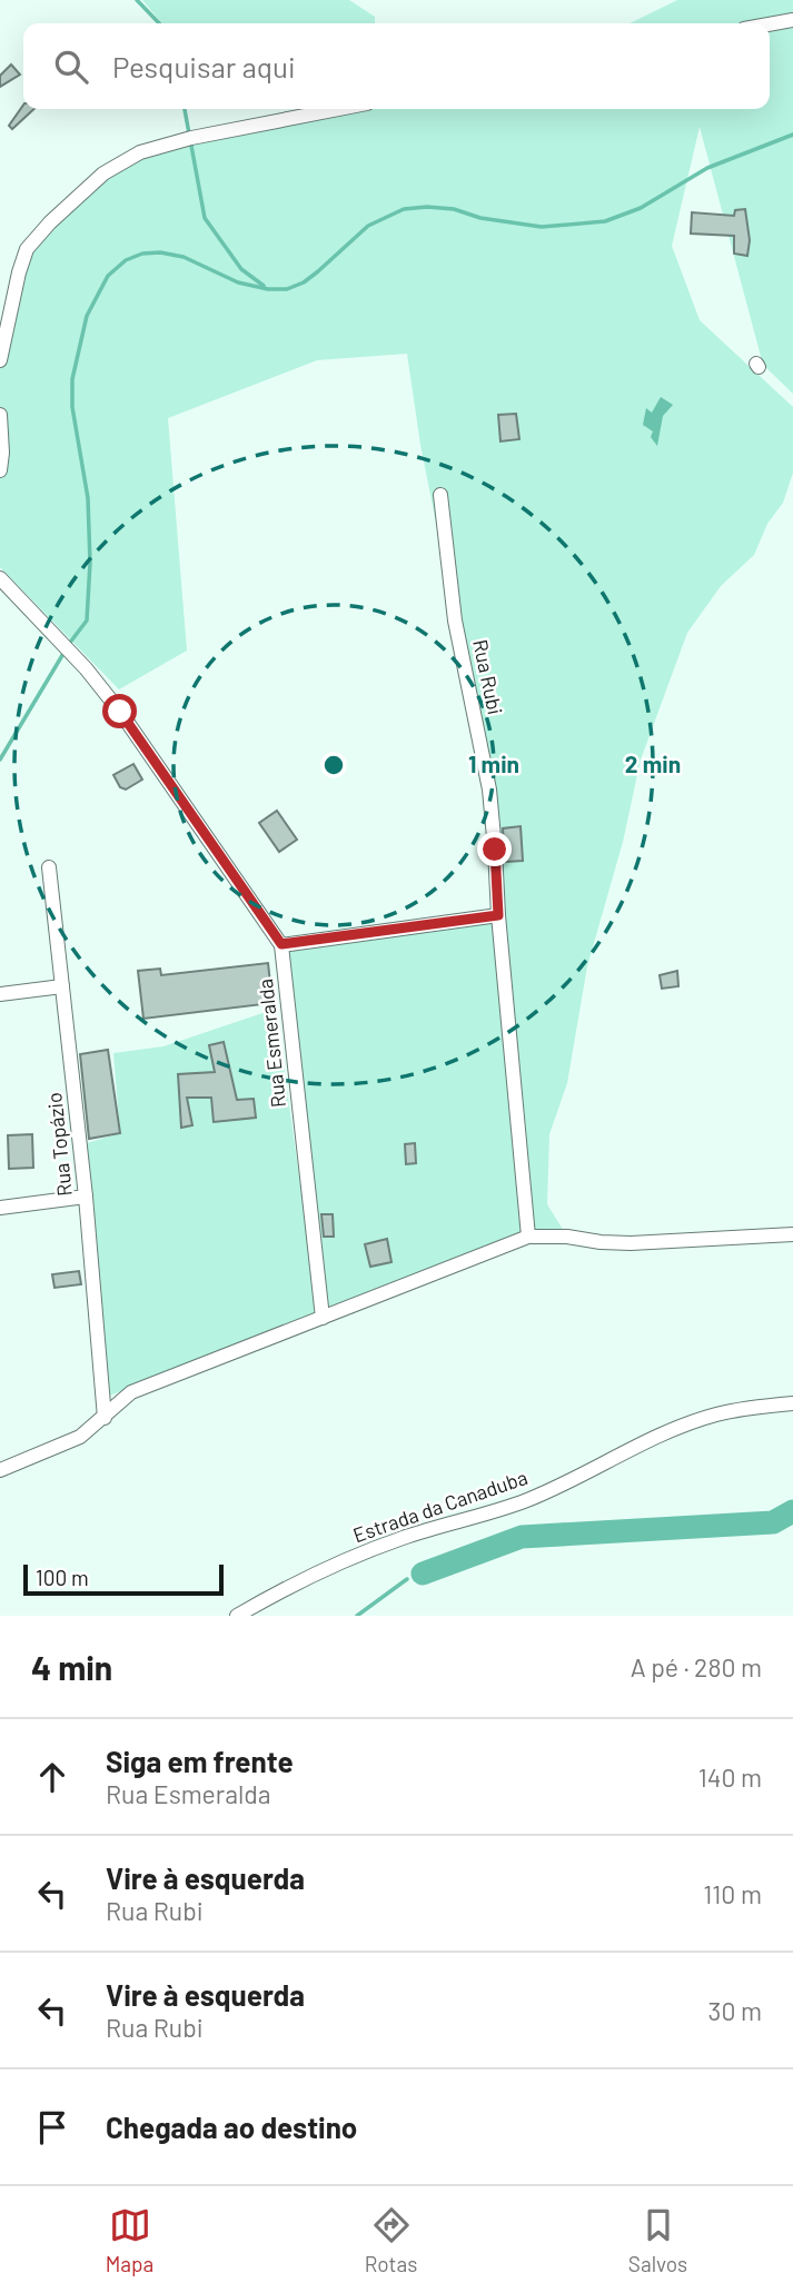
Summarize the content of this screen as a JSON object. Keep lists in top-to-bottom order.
{
  "streets": {
    "street": [
      "Rua Rubi",
      "Rua Esmeralda",
      "Rua Topázio",
      "Estrada da Canaduba"
    ]
  },
  "scale_bar": "100 m",
  "page": {
    "search": "Pesquisar aqui",
    "scale": "100 m",
    "heading": ["4 min", "A pé · 280 m"],
    "list": [
      ["Siga em frente", "Rua Esmeralda", "140 m"],
      ["Vire à esquerda", "Rua Rubi", "110 m"],
      ["Vire à esquerda", "Rua Rubi", "30 m"],
      "Chegada ao destino"
    ],
    "nav": ["Mapa", "Rotas", "Salvos"]
  },
  "rings": ["1 min", "2 min"]
}
